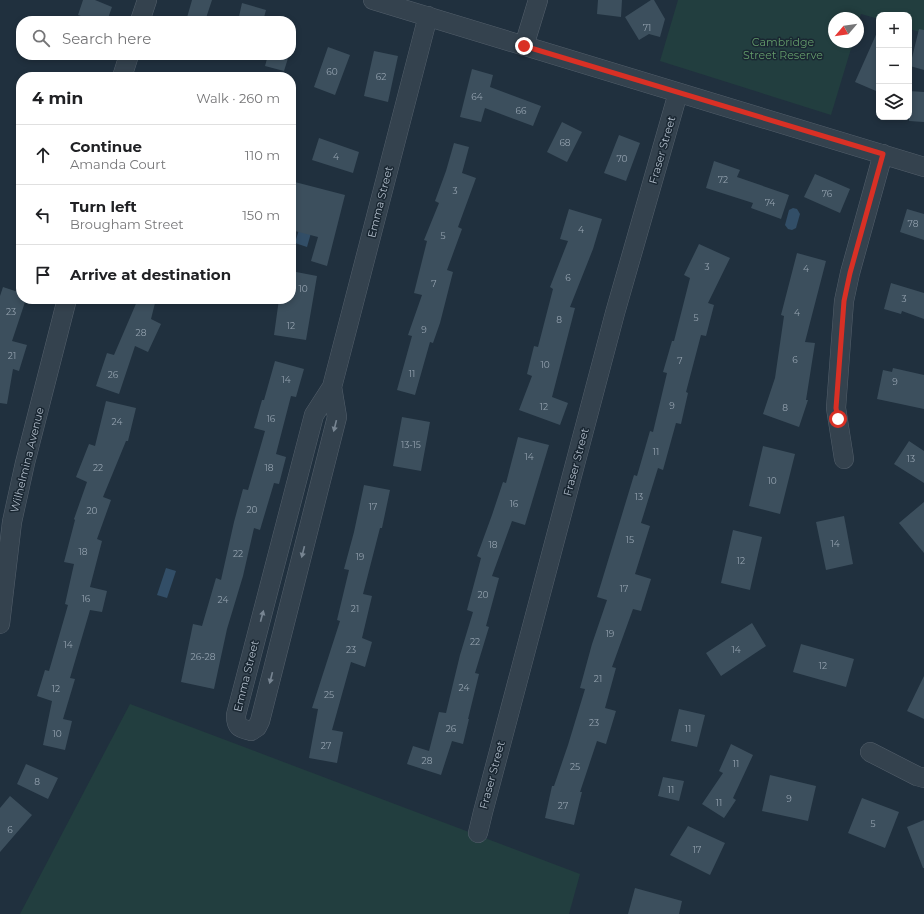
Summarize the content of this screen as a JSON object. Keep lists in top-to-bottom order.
{
  "streets": {
    "street": ["Fraser Street", "Emma Street", "Wilhelmina Avenue"]
  },
  "parks": ["Cambridge Street Reserve"],
  "house_numbers": [
    "71",
    "60",
    "62",
    "64",
    "66",
    "68",
    "4",
    "70",
    "72",
    "3",
    "76",
    "74",
    "78",
    "4",
    "5",
    "3",
    "4",
    "6",
    "7",
    "10",
    "3",
    "23",
    "4",
    "5",
    "8",
    "12",
    "9",
    "28",
    "21",
    "6",
    "7",
    "10",
    "11",
    "26",
    "14",
    "9",
    "9",
    "12",
    "8",
    "16",
    "24",
    "13-15",
    "11",
    "14",
    "13",
    "22",
    "18",
    "10",
    "13",
    "16",
    "17",
    "20",
    "20",
    "15",
    "14",
    "18",
    "18",
    "22",
    "19",
    "12",
    "17",
    "20",
    "16",
    "24",
    "21",
    "19",
    "22",
    "14",
    "23",
    "14",
    "26-28",
    "12",
    "21",
    "24",
    "12",
    "25",
    "23",
    "26",
    "11",
    "10",
    "27",
    "28",
    "11",
    "25",
    "8",
    "11",
    "9",
    "11",
    "27",
    "5",
    "6",
    "17"
  ],
  "north": "bottom left",
  "page": {
    "map_buttons": ["+", "−"],
    "search": "Search here",
    "heading": ["4 min", "Walk · 260 m"],
    "list": [
      ["Continue", "Amanda Court", "110 m"],
      ["Turn left", "Brougham Street", "150 m"],
      "Arrive at destination"
    ]
  }
}
